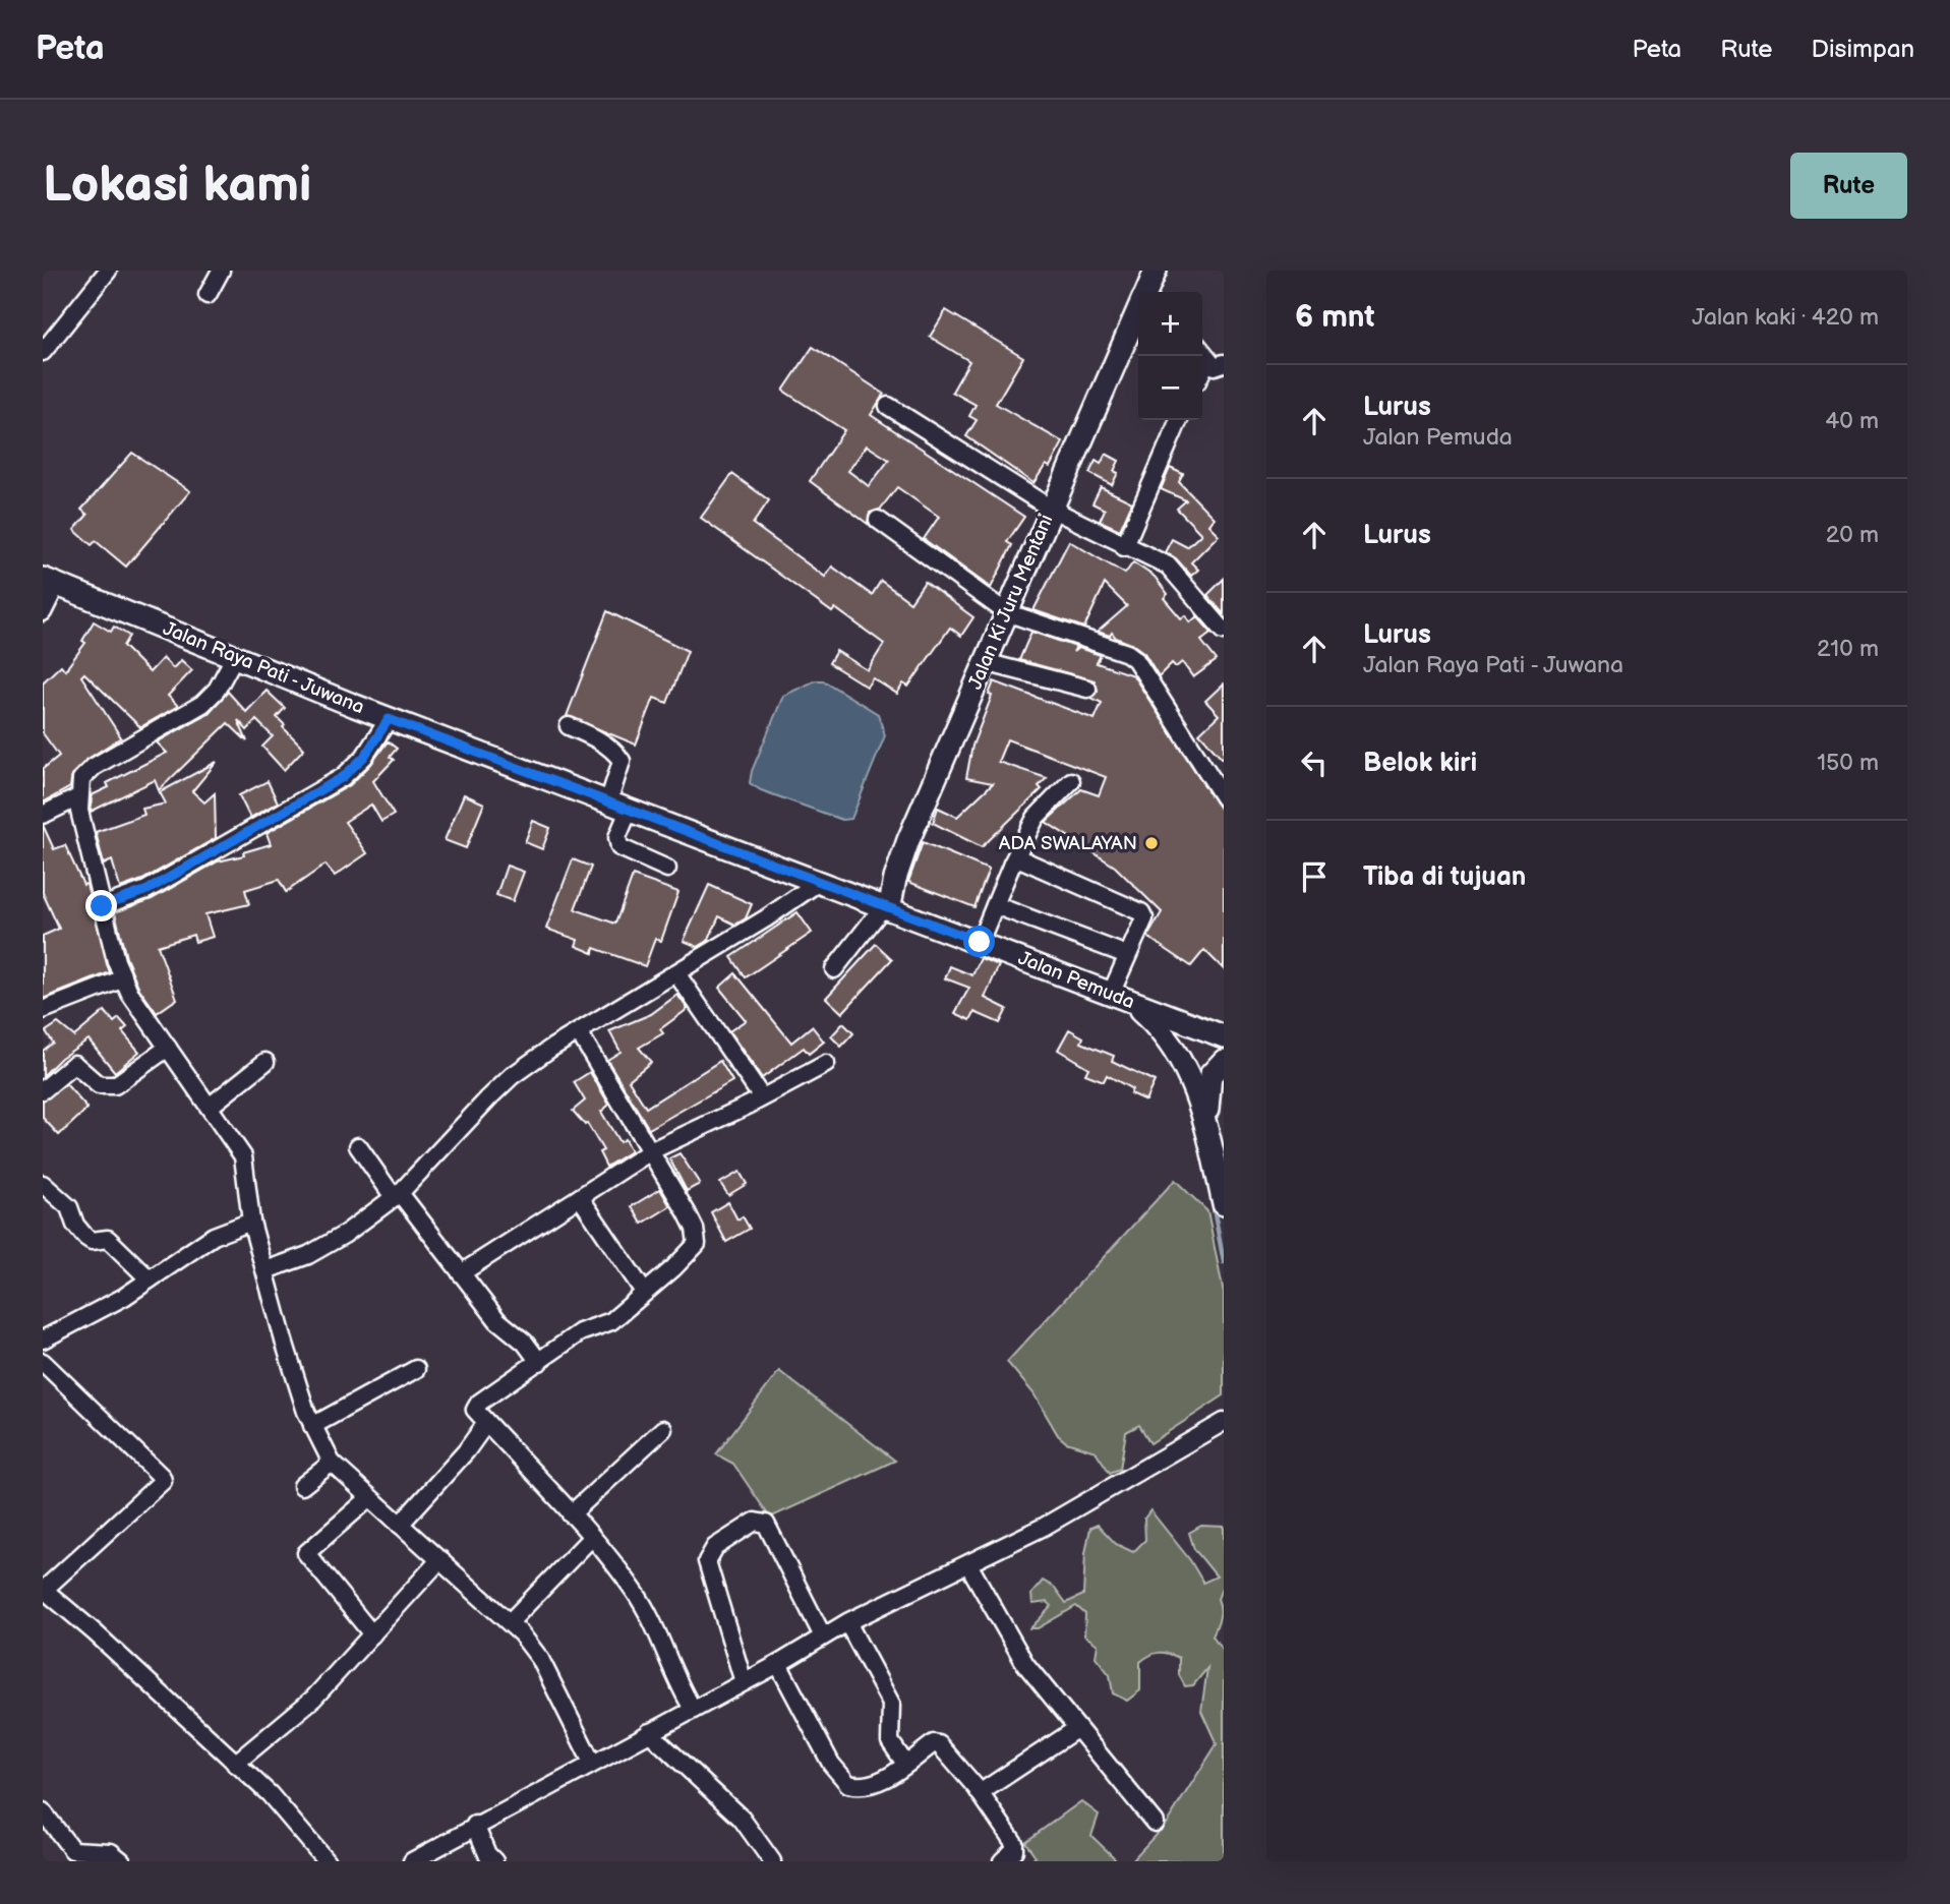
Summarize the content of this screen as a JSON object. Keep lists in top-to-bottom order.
{
  "streets": {
    "main road": ["Jalan Ki Juru Mentani", "Jalan Raya Pati - Juwana", "Jalan Pemuda"]
  },
  "crossings": [
    ["Jalan Ki Juru Mentani", "Jalan Raya Pati - Juwana"],
    ["Jalan Ki Juru Mentani", "Jalan Pemuda"],
    ["Jalan Raya Pati - Juwana", "Jalan Pemuda"]
  ],
  "places": ["ADA SWALAYAN"],
  "page": {
    "header": "Peta",
    "nav": ["Peta", "Rute", "Disimpan"],
    "buttons": "Rute",
    "title": "Lokasi kami",
    "heading": ["6 mnt", "Jalan kaki · 420 m"],
    "map_buttons": ["+", "−"],
    "list": [
      ["Lurus", "Jalan Pemuda", "40 m"],
      ["Lurus", "20 m"],
      ["Lurus", "Jalan Raya Pati - Juwana", "210 m"],
      ["Belok kiri", "150 m"],
      "Tiba di tujuan"
    ]
  }
}
